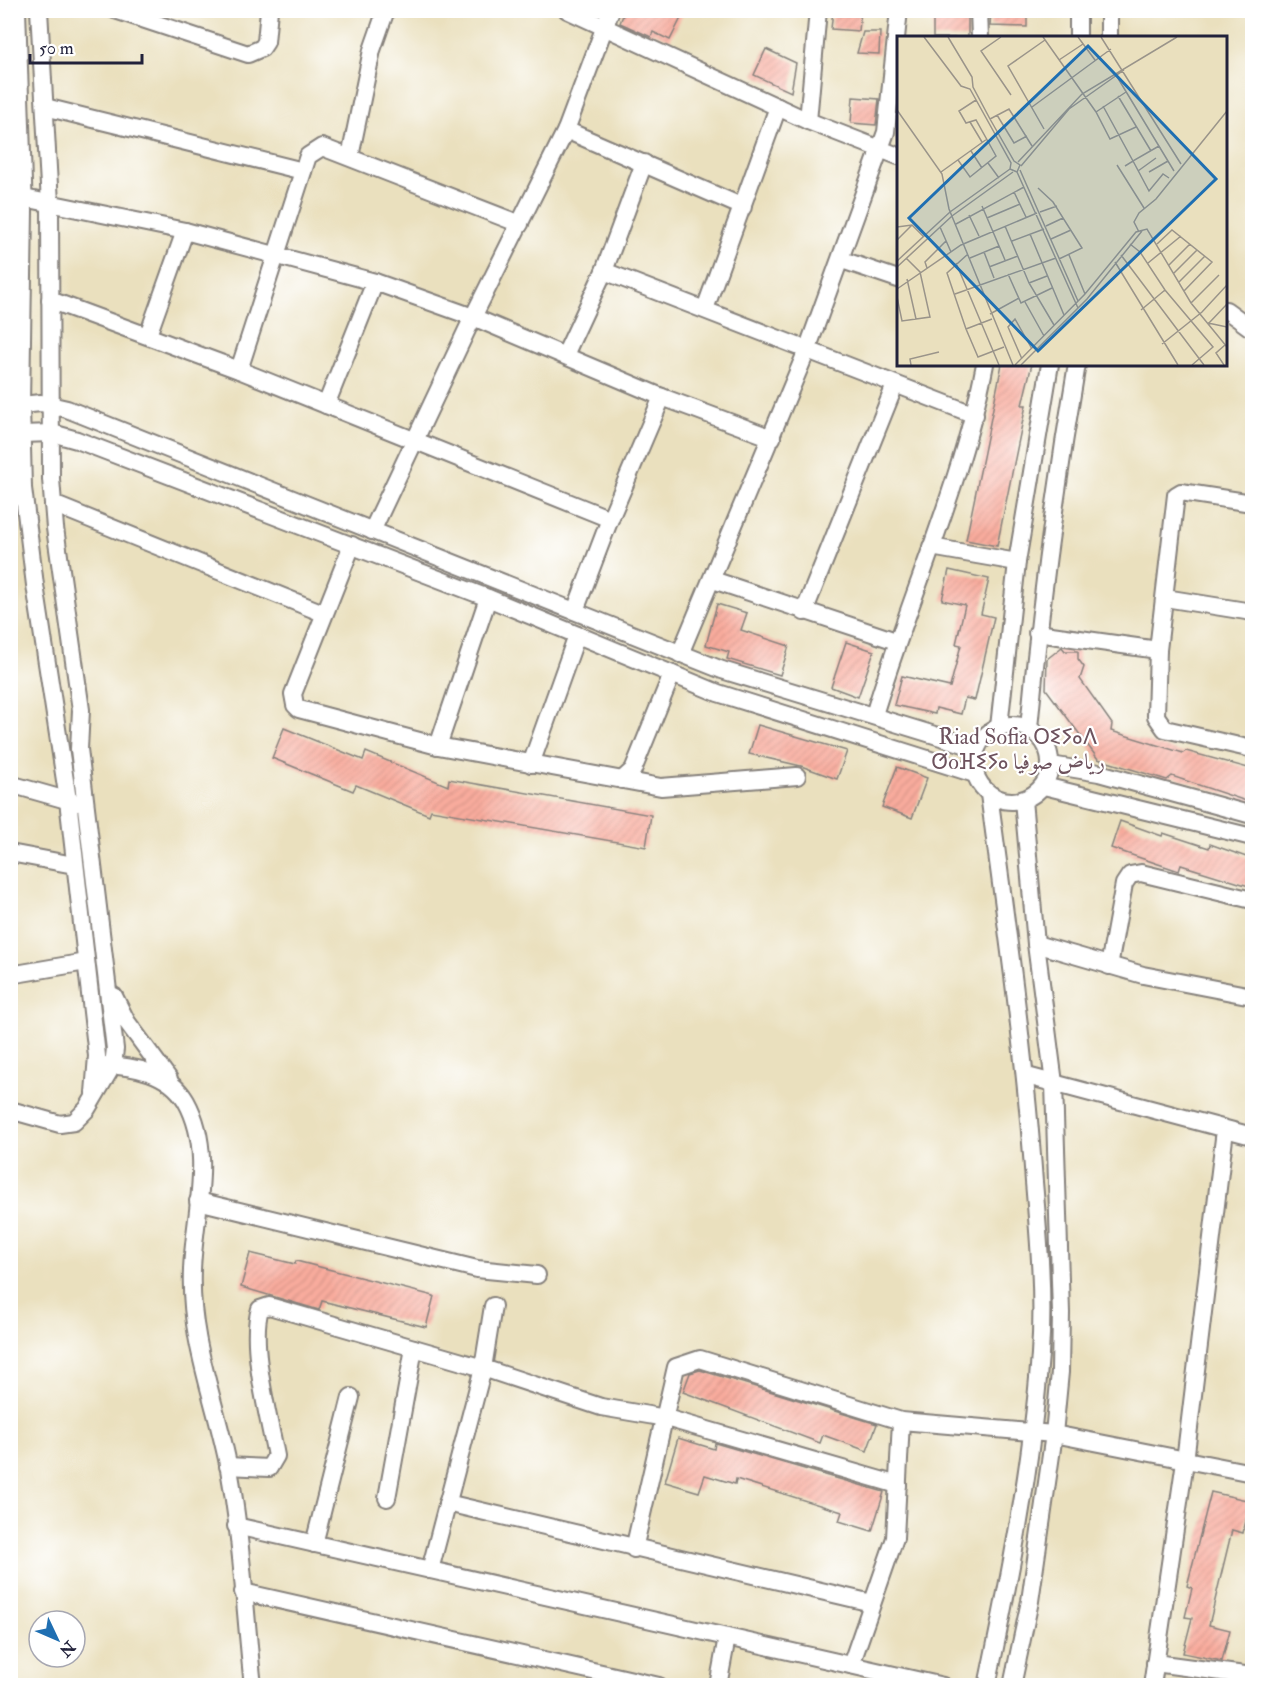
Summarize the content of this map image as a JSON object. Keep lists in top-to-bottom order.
{
  "districts": ["Riad Sofia ⵔⵉⵢⴰⴷ ⵚoⴼⵉⵢⴰ رياض صوفيا"],
  "scale_bar": "50 m",
  "north": "bottom right"
}
